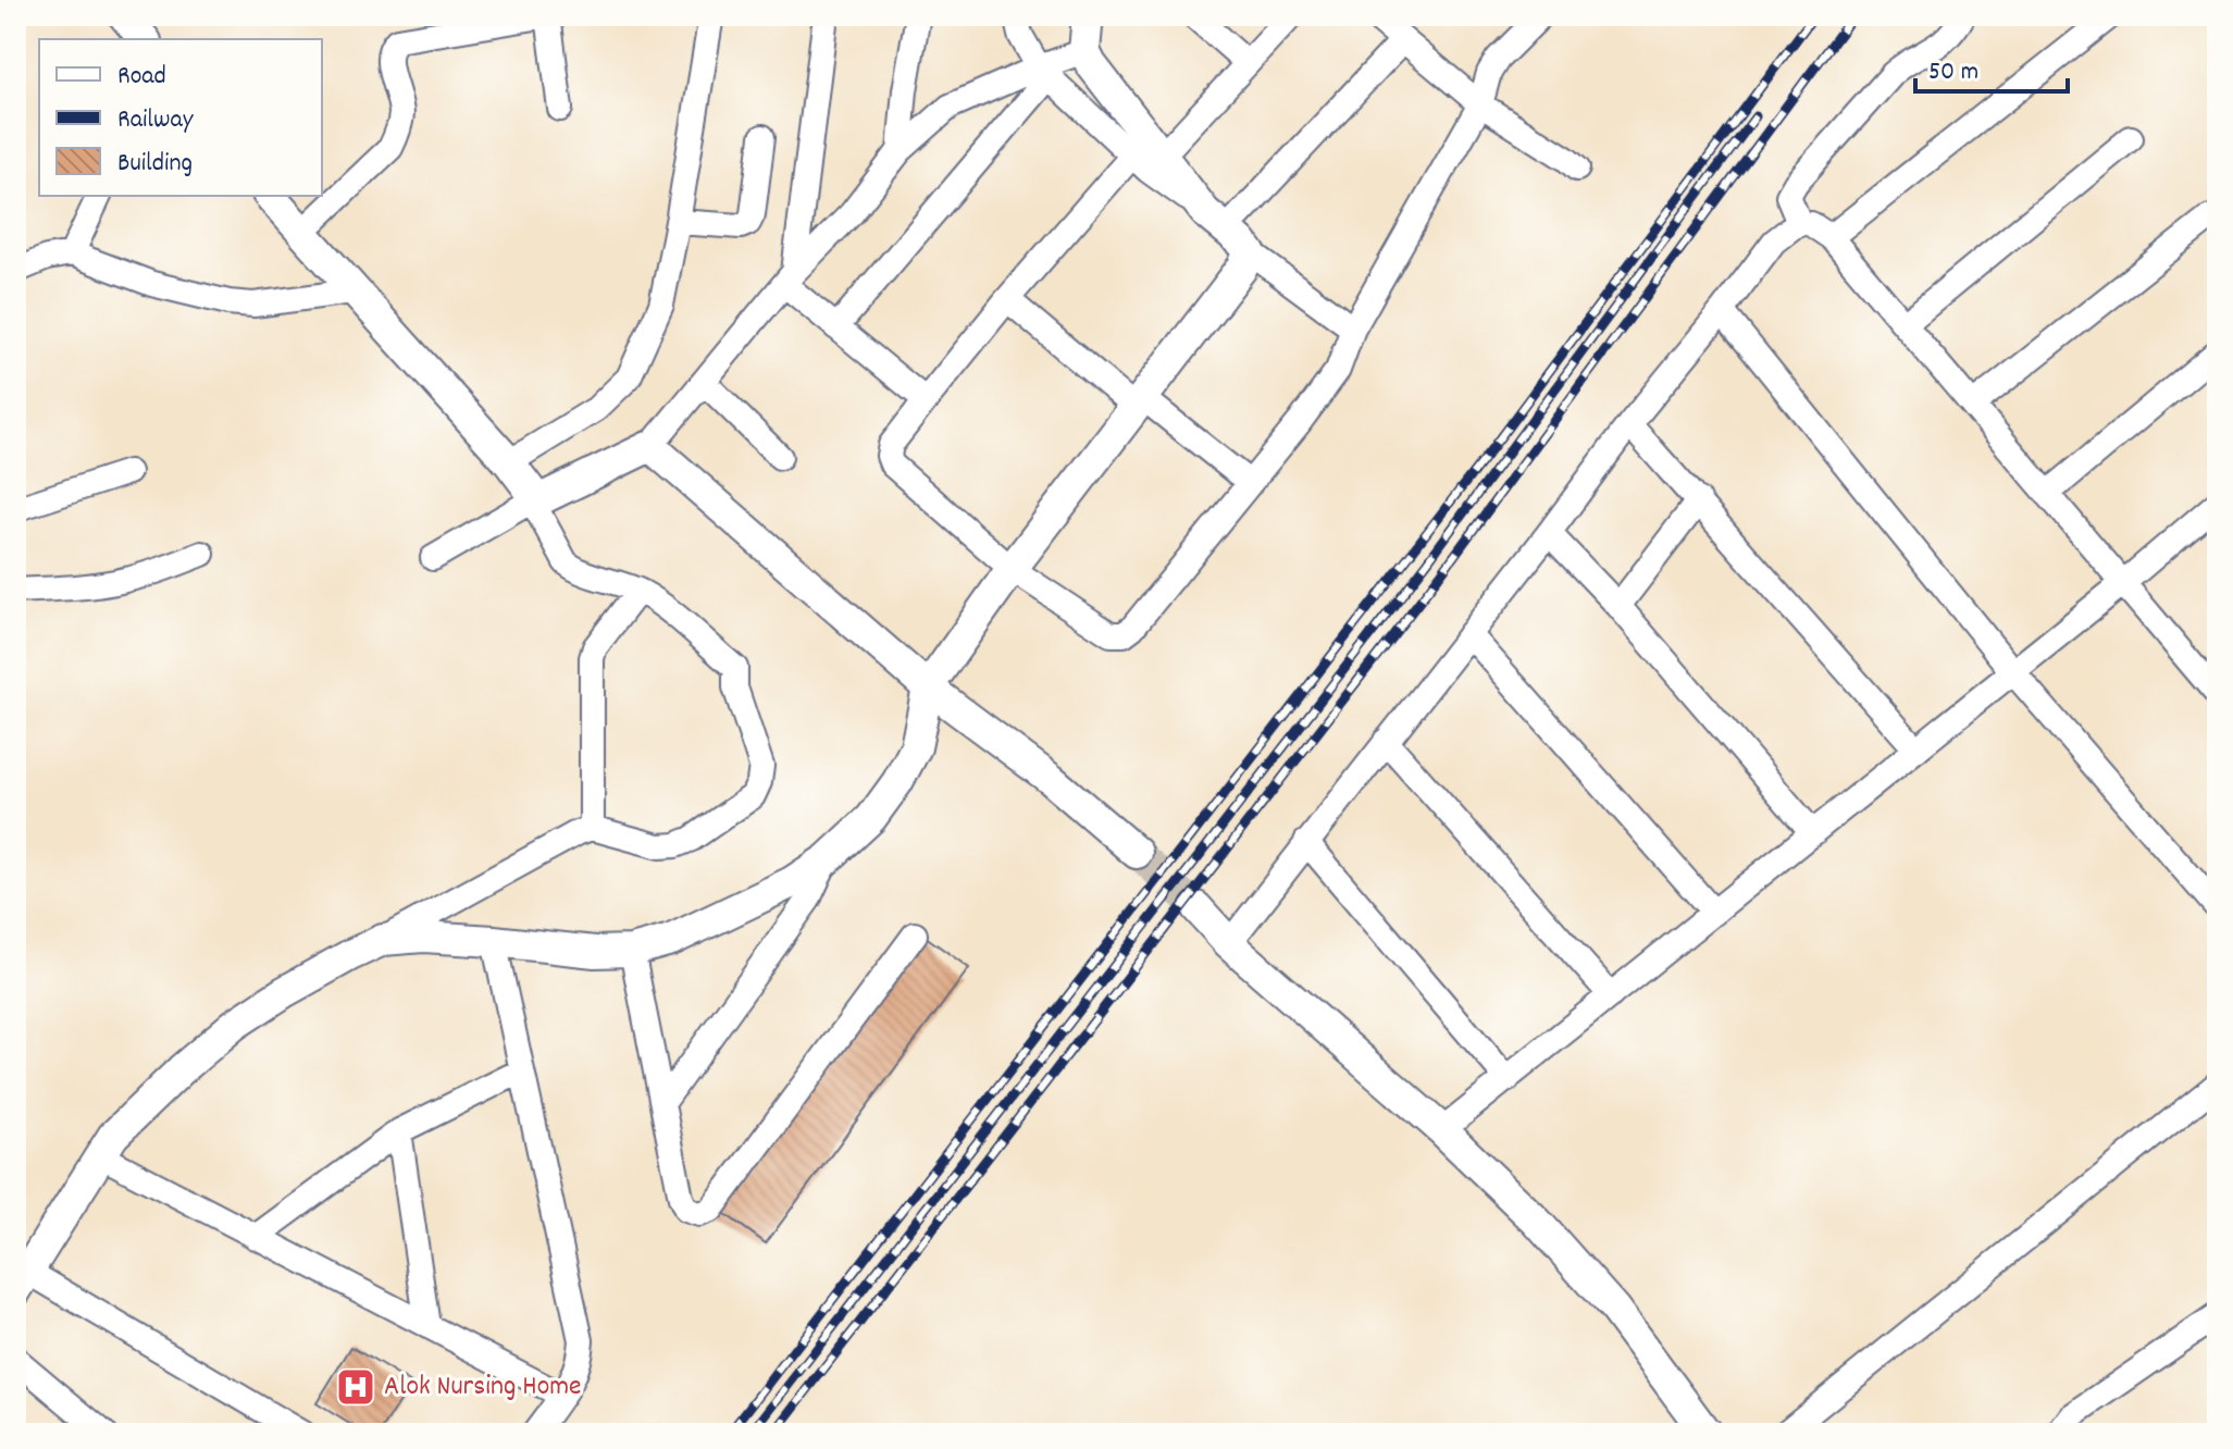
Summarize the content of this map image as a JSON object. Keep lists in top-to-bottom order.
{
  "places": {
    "hospital": ["Alok Nursing Home"]
  },
  "legend": ["Road", "Railway", "Building"],
  "scale_bar": "50 m"
}
